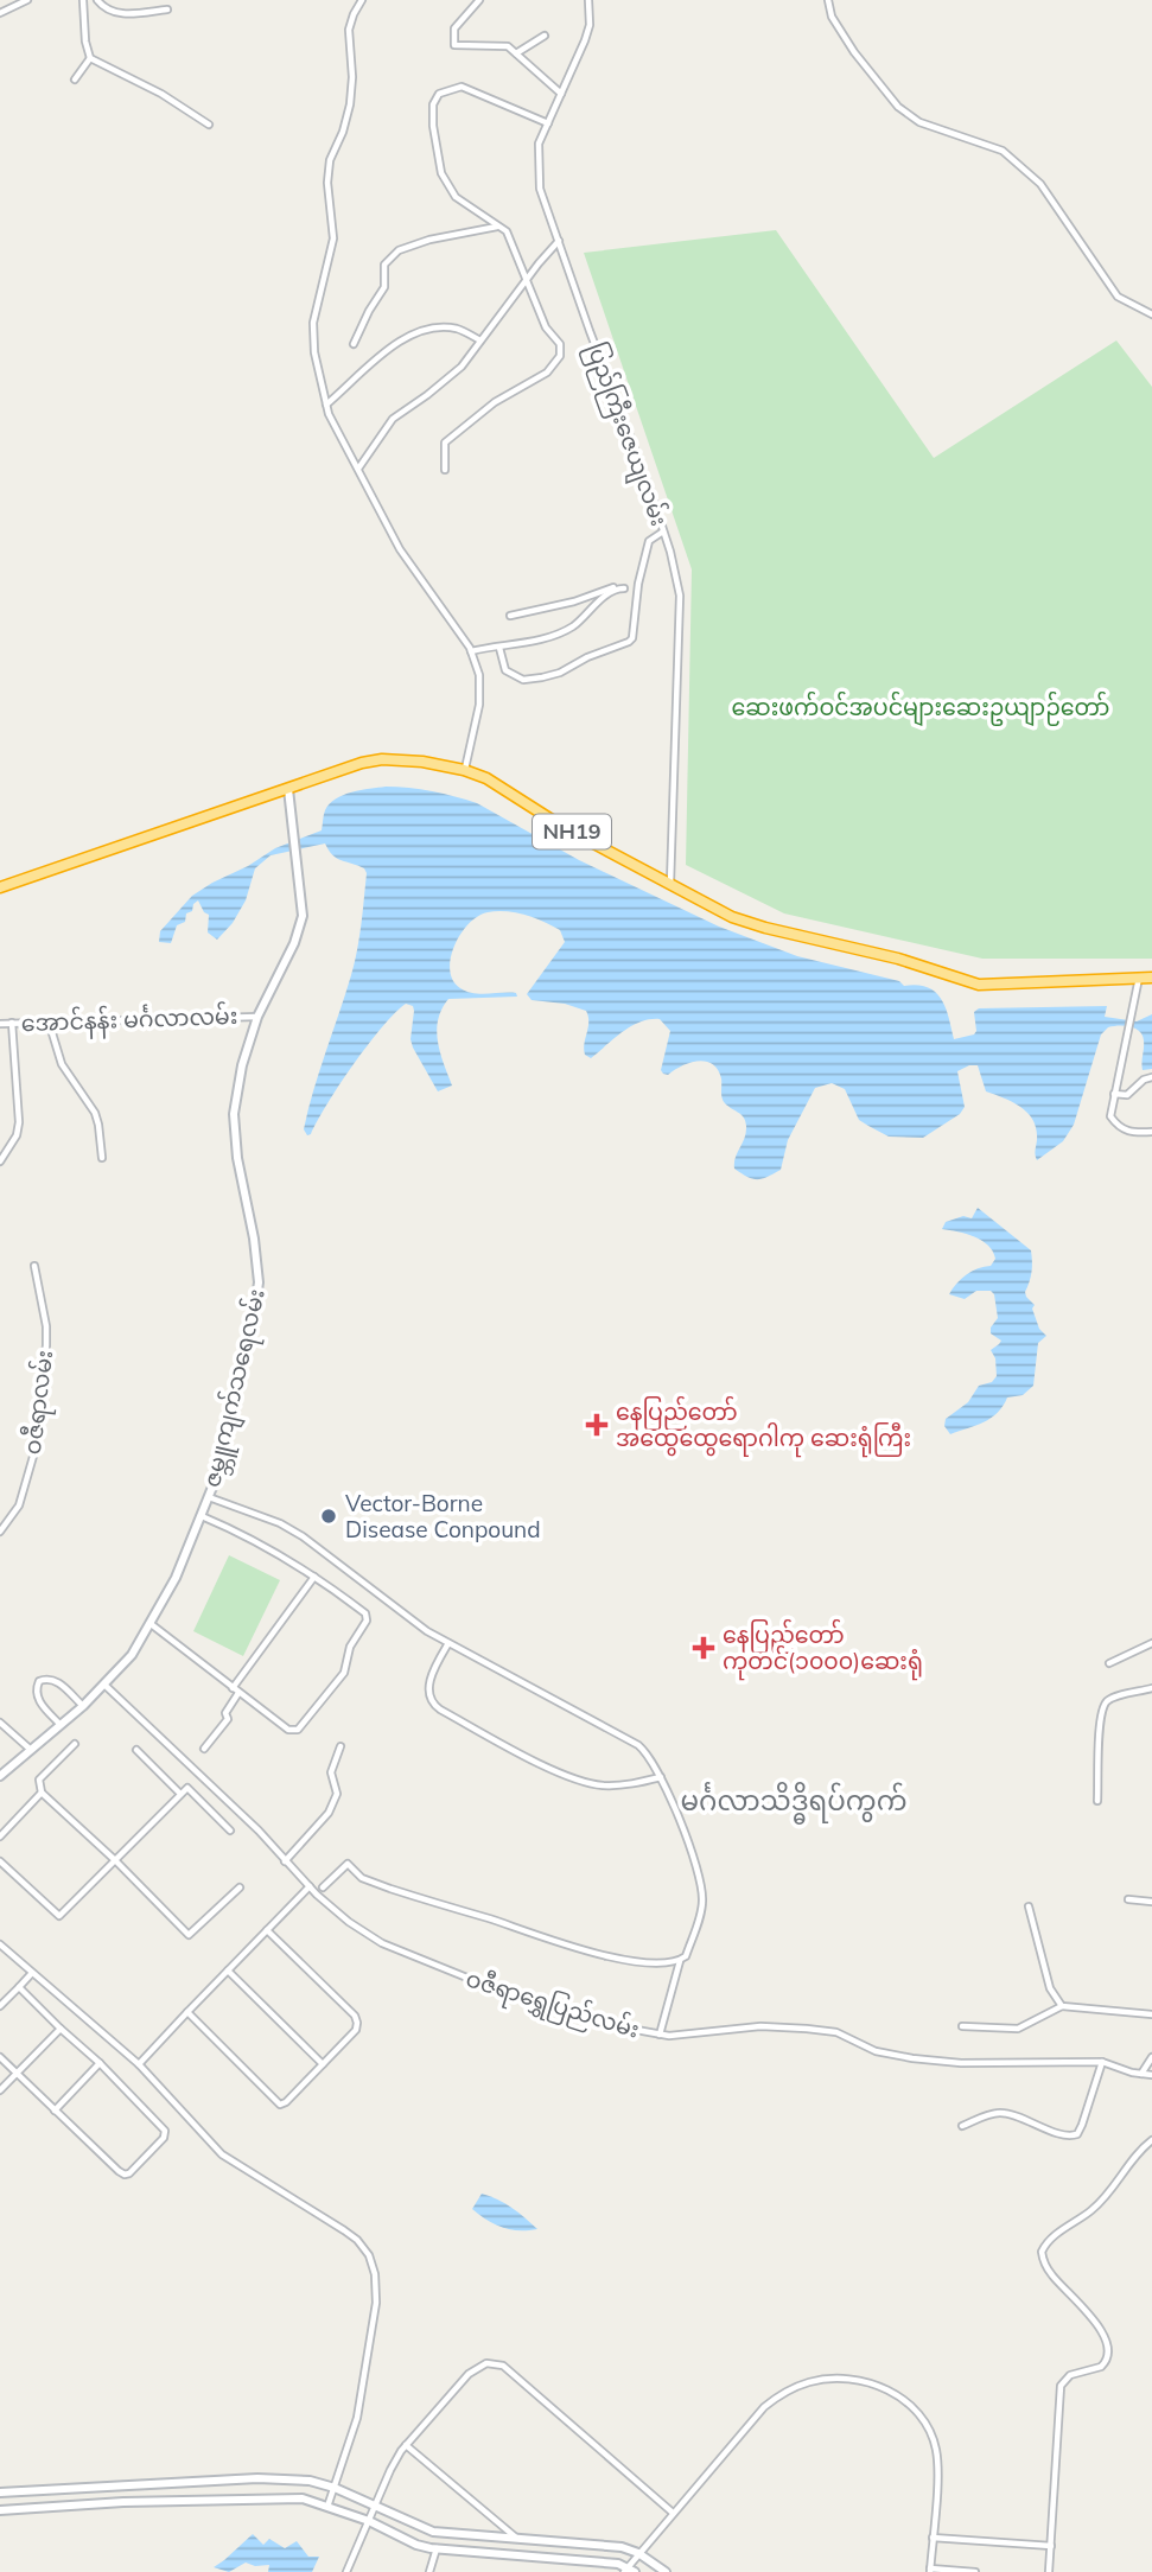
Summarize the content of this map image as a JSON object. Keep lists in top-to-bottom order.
{
  "streets": {
    "highway": ["NH19"],
    "street": [
      "ပြည်ကြီးဇေယျလမ်း",
      "အောင်နန်း မင်္ဂလာလမ်း",
      "ဇမ္ဘူကျက်သရေလမ်း",
      "ဝဇီရာလမ်း",
      "ဝဇီရာရွှေပြည်လမ်း"
    ]
  },
  "crossings": [
    ["ပြည်ကြီးဇေယျလမ်း", "NH19"],
    ["NH19", "ဇမ္ဘူကျက်သရေလမ်း"],
    ["အောင်နန်း မင်္ဂလာလမ်း", "ဇမ္ဘူကျက်သရေလမ်း"],
    ["ဇမ္ဘူကျက်သရေလမ်း", "ဝဇီရာရွှေပြည်လမ်း"]
  ],
  "districts": ["မင်္ဂလာသိဒ္ဓိရပ်ကွက်"],
  "parks": ["ဆေးဖက်ဝင်အပင်များဆေးဥယျာဉ်တော်"],
  "places": {
    "health": ["နေပြည်တော် အထွေထွေရောဂါကု ဆေးရုံကြီး", "နေပြည်တော် ကုတင်(၁၀၀၀)ဆေးရုံ"],
    "other": ["Vector-Borne Disease Conpound"]
  }
}
